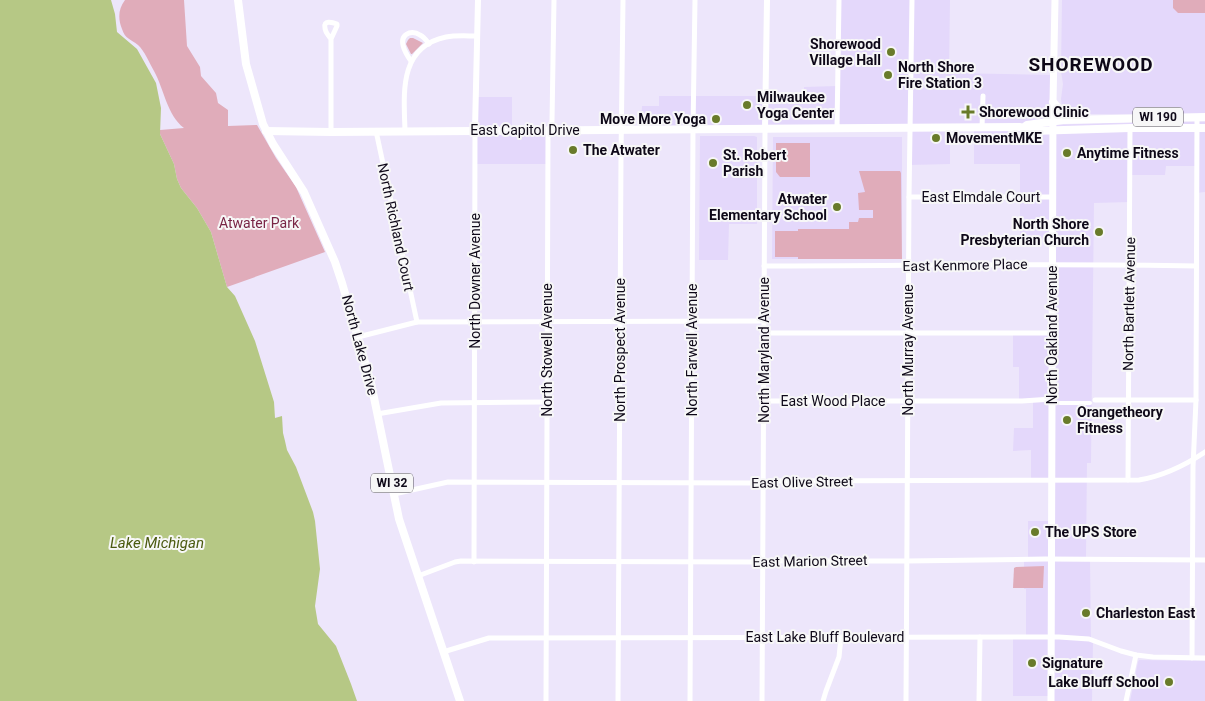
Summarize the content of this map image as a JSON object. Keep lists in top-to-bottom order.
{
  "streets": {
    "main road": [
      "WI 190",
      "East Capitol Drive",
      "North Oakland Avenue",
      "North Lake Drive",
      "WI 32"
    ],
    "street": [
      "East Elmdale Court",
      "North Richland Court",
      "East Kenmore Place",
      "North Downer Avenue",
      "North Bartlett Avenue",
      "North Stowell Avenue",
      "North Prospect Avenue",
      "North Farwell Avenue",
      "North Maryland Avenue",
      "North Murray Avenue",
      "East Wood Place",
      "East Olive Street",
      "East Marion Street",
      "East Lake Bluff Boulevard"
    ]
  },
  "crossings": [
    ["East Capitol Drive", "North Richland Court"],
    ["East Capitol Drive", "North Downer Avenue"],
    ["East Capitol Drive", "North Bartlett Avenue"],
    ["East Capitol Drive", "North Oakland Avenue"],
    ["East Capitol Drive", "North Lake Drive"],
    ["East Capitol Drive", "North Stowell Avenue"],
    ["East Capitol Drive", "North Prospect Avenue"],
    ["East Capitol Drive", "North Farwell Avenue"],
    ["East Capitol Drive", "North Maryland Avenue"],
    ["East Capitol Drive", "North Murray Avenue"],
    ["East Elmdale Court", "North Oakland Avenue"],
    ["East Elmdale Court", "North Murray Avenue"],
    ["East Kenmore Place", "North Bartlett Avenue"],
    ["East Kenmore Place", "North Oakland Avenue"],
    ["East Kenmore Place", "North Maryland Avenue"],
    ["East Kenmore Place", "North Murray Avenue"],
    ["North Downer Avenue", "East Olive Street"],
    ["North Downer Avenue", "East Marion Street"],
    ["North Bartlett Avenue", "East Olive Street"],
    ["North Oakland Avenue", "East Wood Place"],
    ["North Oakland Avenue", "East Olive Street"],
    ["North Oakland Avenue", "East Marion Street"],
    ["North Oakland Avenue", "East Lake Bluff Boulevard"],
    ["North Lake Drive", "East Olive Street"],
    ["North Lake Drive", "East Marion Street"],
    ["North Lake Drive", "East Lake Bluff Boulevard"],
    ["North Stowell Avenue", "East Olive Street"],
    ["North Stowell Avenue", "East Marion Street"],
    ["North Stowell Avenue", "East Lake Bluff Boulevard"],
    ["North Prospect Avenue", "East Olive Street"],
    ["North Prospect Avenue", "East Marion Street"],
    ["North Prospect Avenue", "East Lake Bluff Boulevard"],
    ["North Farwell Avenue", "East Olive Street"],
    ["North Farwell Avenue", "East Marion Street"],
    ["North Farwell Avenue", "East Lake Bluff Boulevard"],
    ["North Maryland Avenue", "East Wood Place"],
    ["North Maryland Avenue", "East Olive Street"],
    ["North Maryland Avenue", "East Marion Street"],
    ["North Maryland Avenue", "East Lake Bluff Boulevard"],
    ["North Murray Avenue", "East Wood Place"],
    ["North Murray Avenue", "East Olive Street"],
    ["North Murray Avenue", "East Marion Street"],
    ["North Murray Avenue", "East Lake Bluff Boulevard"]
  ],
  "districts": ["SHOREWOOD"],
  "water": ["Lake Michigan"],
  "parks": ["Atwater Park"],
  "places": {
    "other": [
      "Shorewood Village Hall",
      "North Shore Fire Station 3",
      "Milwaukee Yoga Center",
      "Move More Yoga",
      "MovementMKE",
      "The Atwater",
      "Anytime Fitness",
      "St. Robert Parish",
      "Atwater Elementary School",
      "North Shore Presbyterian Church",
      "Orangetheory Fitness",
      "The UPS Store",
      "Charleston East",
      "Signature",
      "Lake Bluff School"
    ],
    "health": ["Shorewood Clinic"]
  }
}
